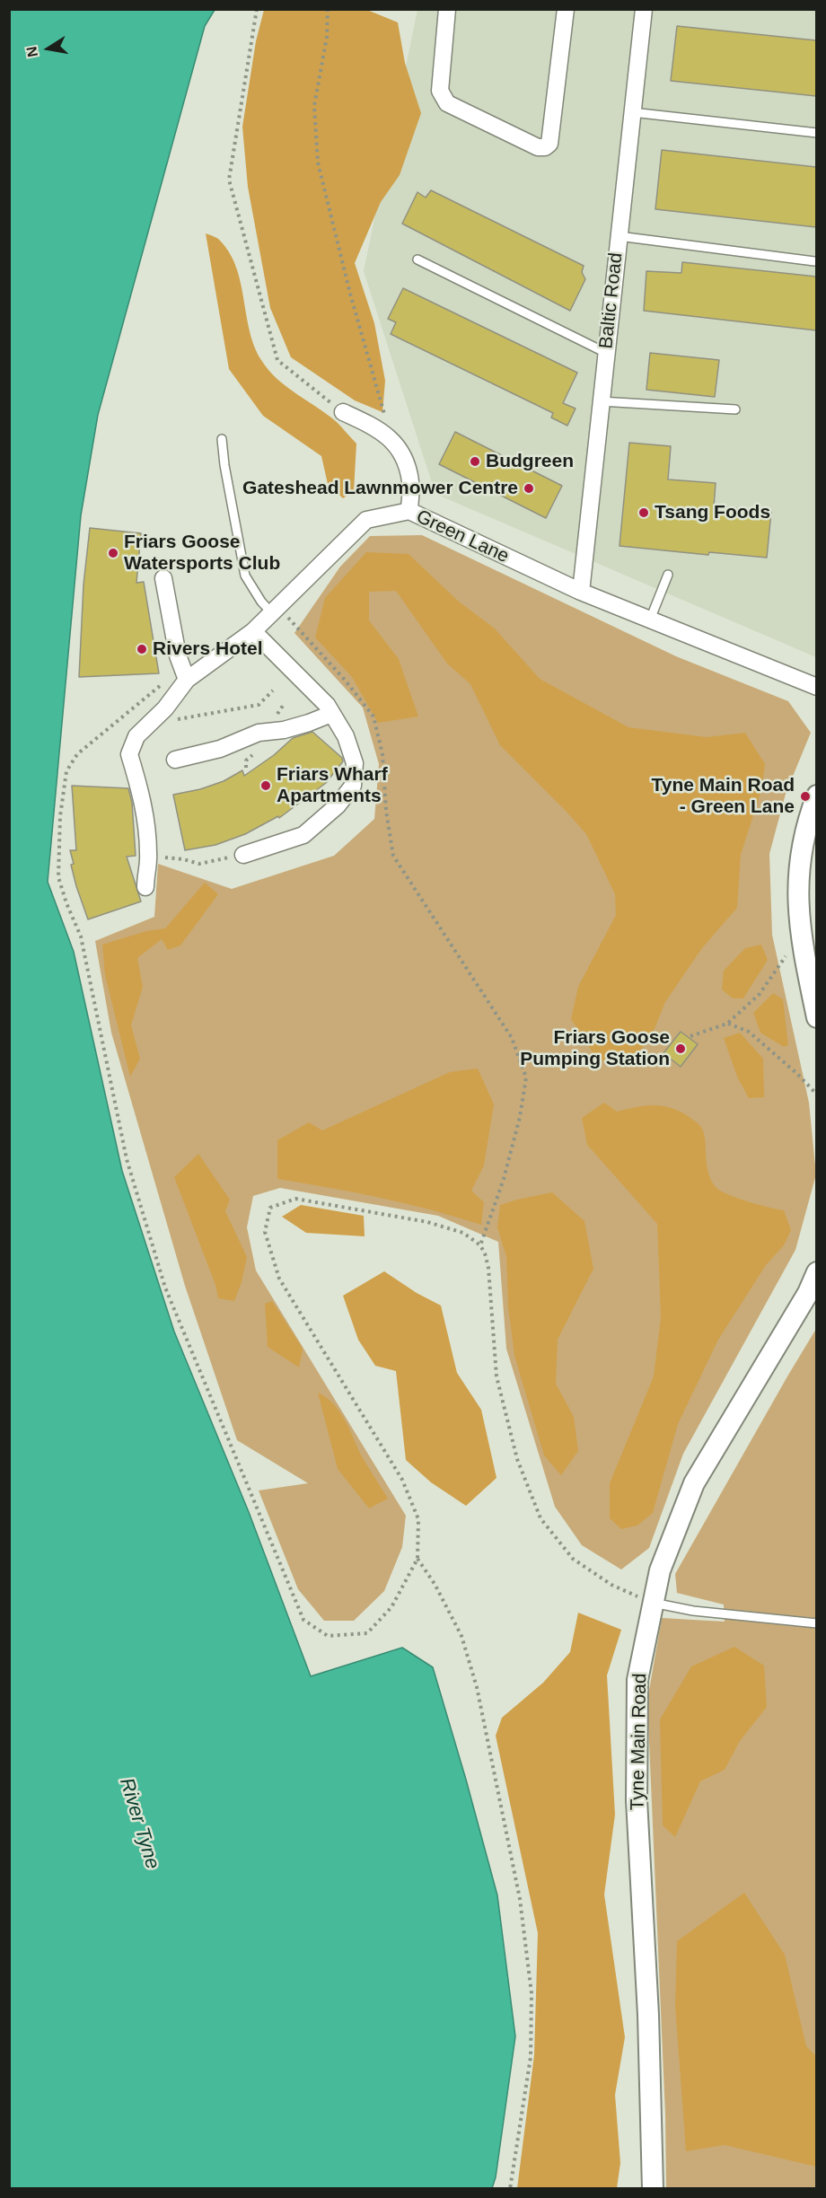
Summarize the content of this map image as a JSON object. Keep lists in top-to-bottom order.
{
  "streets": {
    "street": ["Baltic Road", "Green Lane", "Tyne Main Road"]
  },
  "crossings": [
    ["Baltic Road", "Green Lane"]
  ],
  "water": ["River Tyne"],
  "places": [
    "Budgreen",
    "Gateshead Lawnmower Centre",
    "Tsang Foods",
    "Friars Goose Watersports Club",
    "Rivers Hotel",
    "Friars Wharf Apartments",
    "Tyne Main Road - Green Lane",
    "Friars Goose Pumping Station"
  ],
  "north": "left"
}
